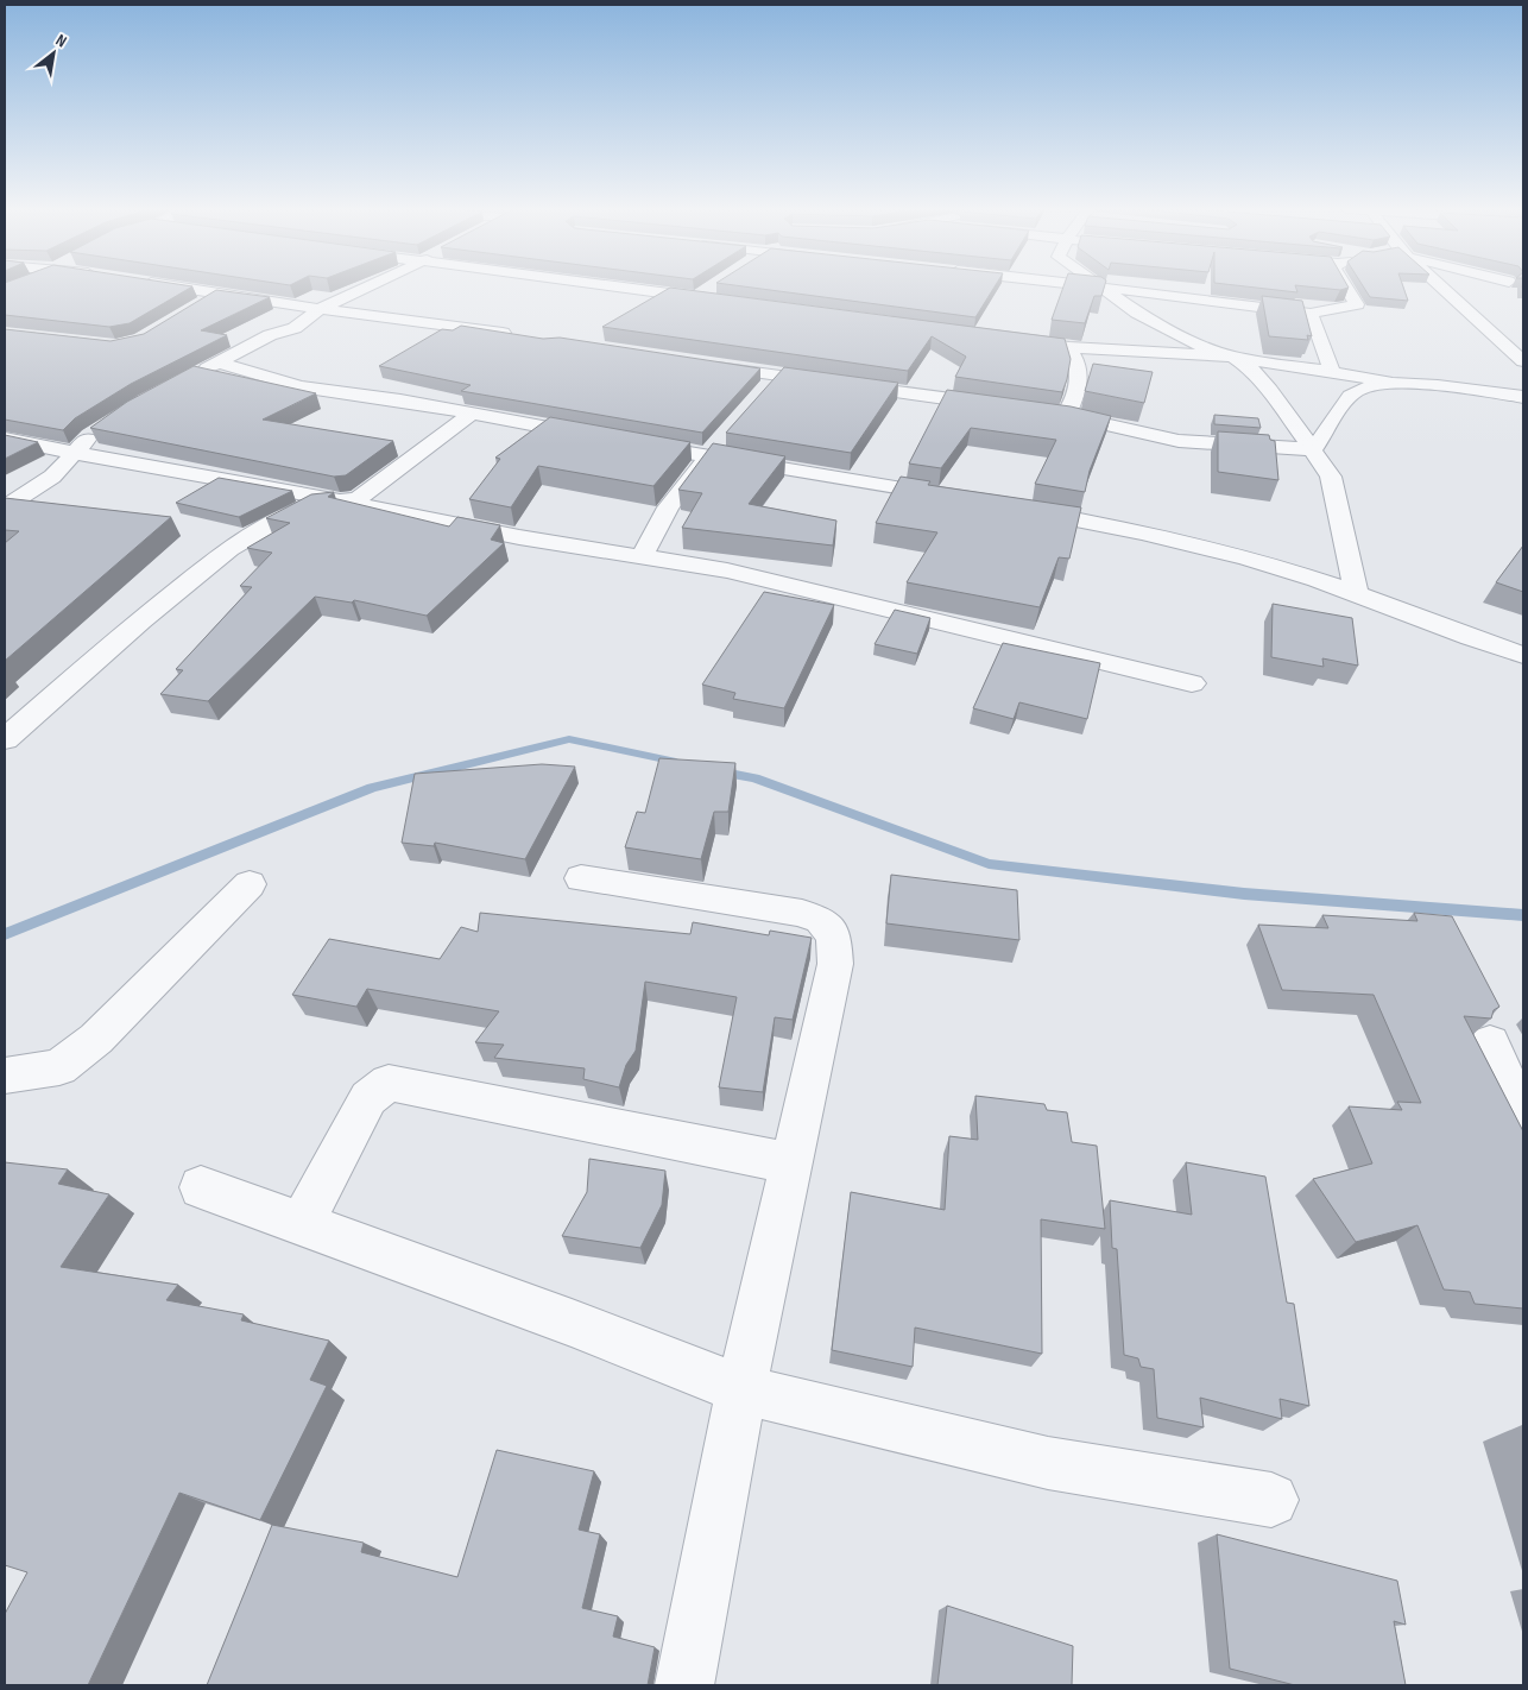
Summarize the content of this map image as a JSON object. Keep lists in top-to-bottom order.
{
  "north": "top right"
}
